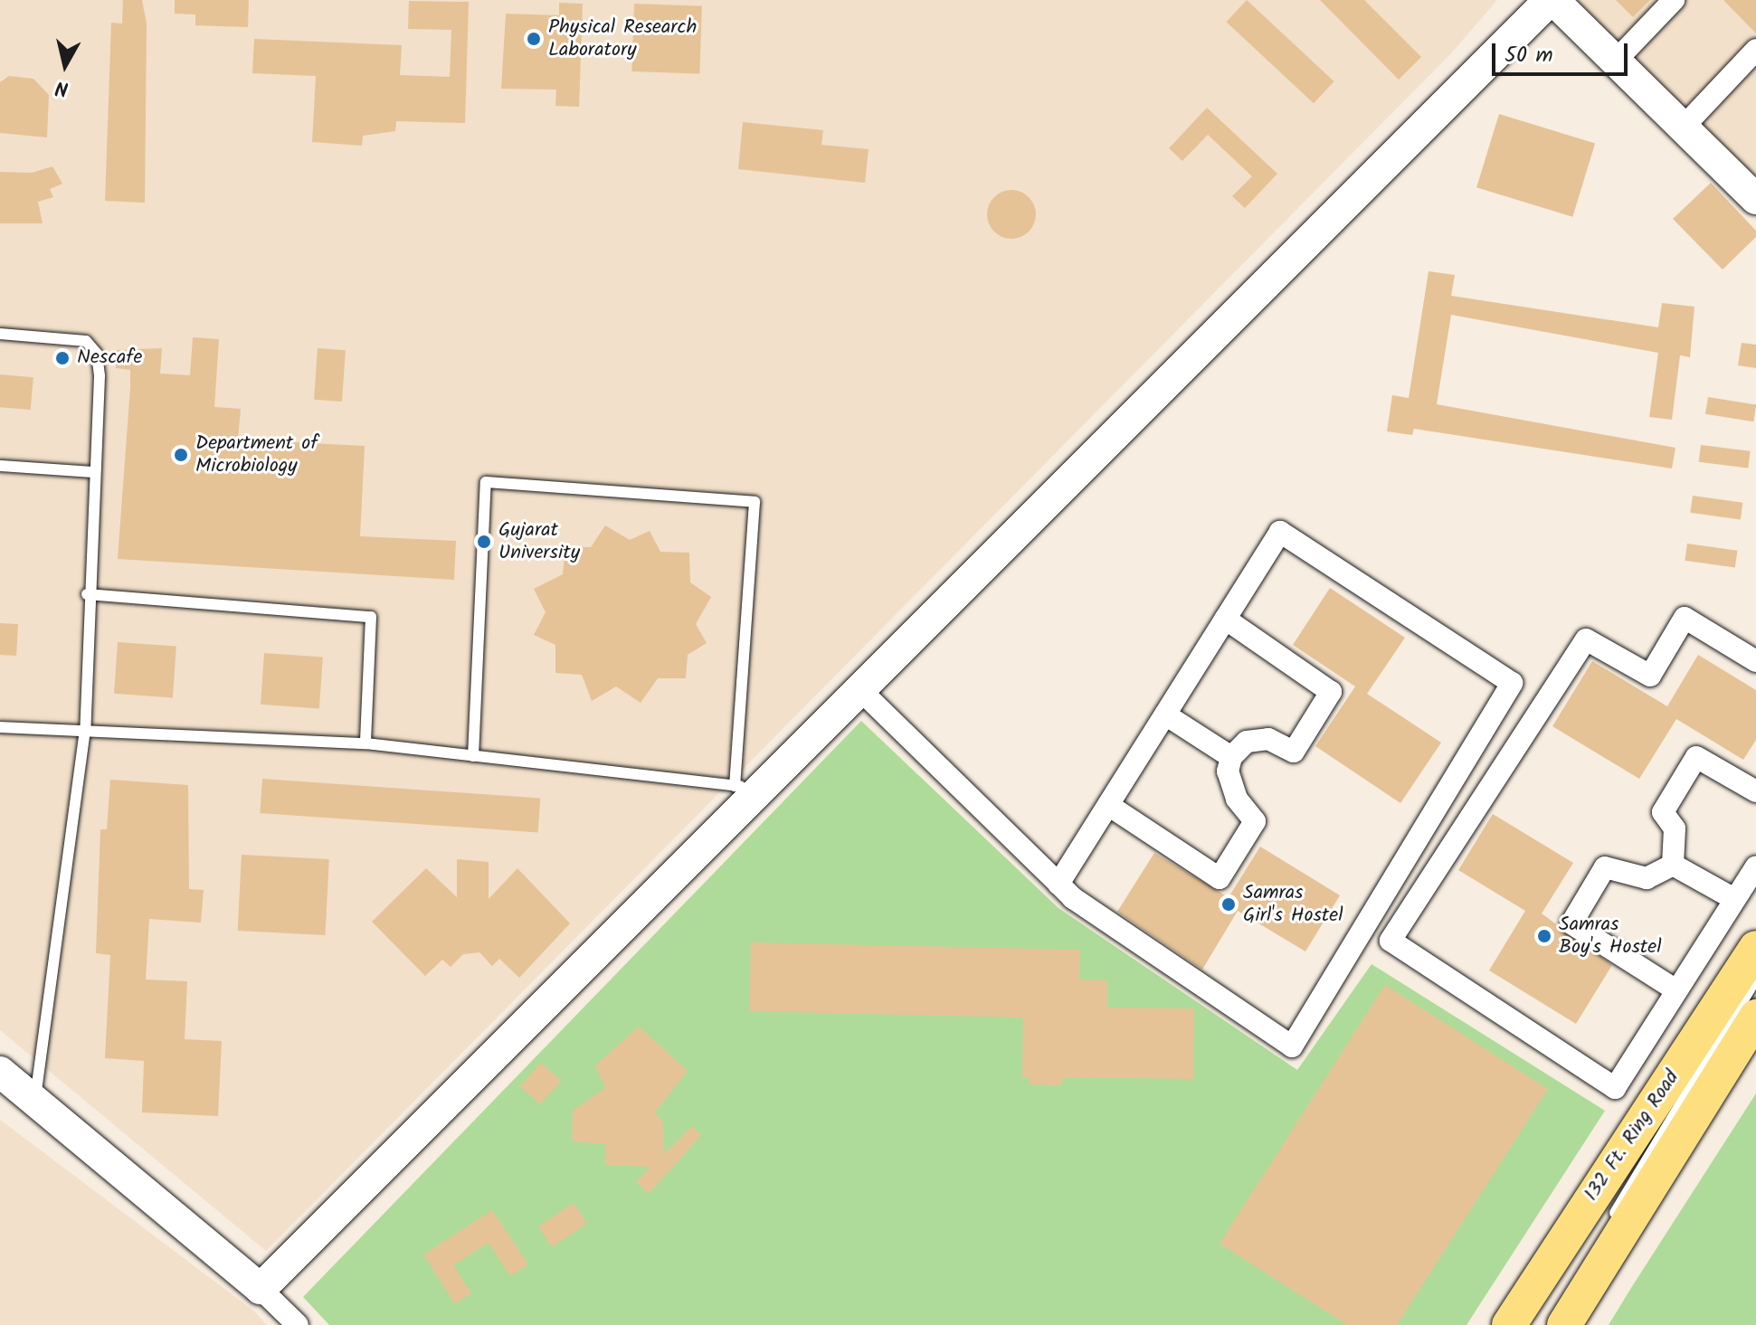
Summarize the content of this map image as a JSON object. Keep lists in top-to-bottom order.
{
  "streets": {
    "main road": ["132 Ft. Ring Road"]
  },
  "places": [
    "Physical Research Laboratory",
    "Nescafe",
    "Department of Microbiology",
    "Gujarat University",
    "Samras Girl's Hostel",
    "Samras Boy's Hostel"
  ],
  "scale_bar": "50 m",
  "north": "bottom"
}
